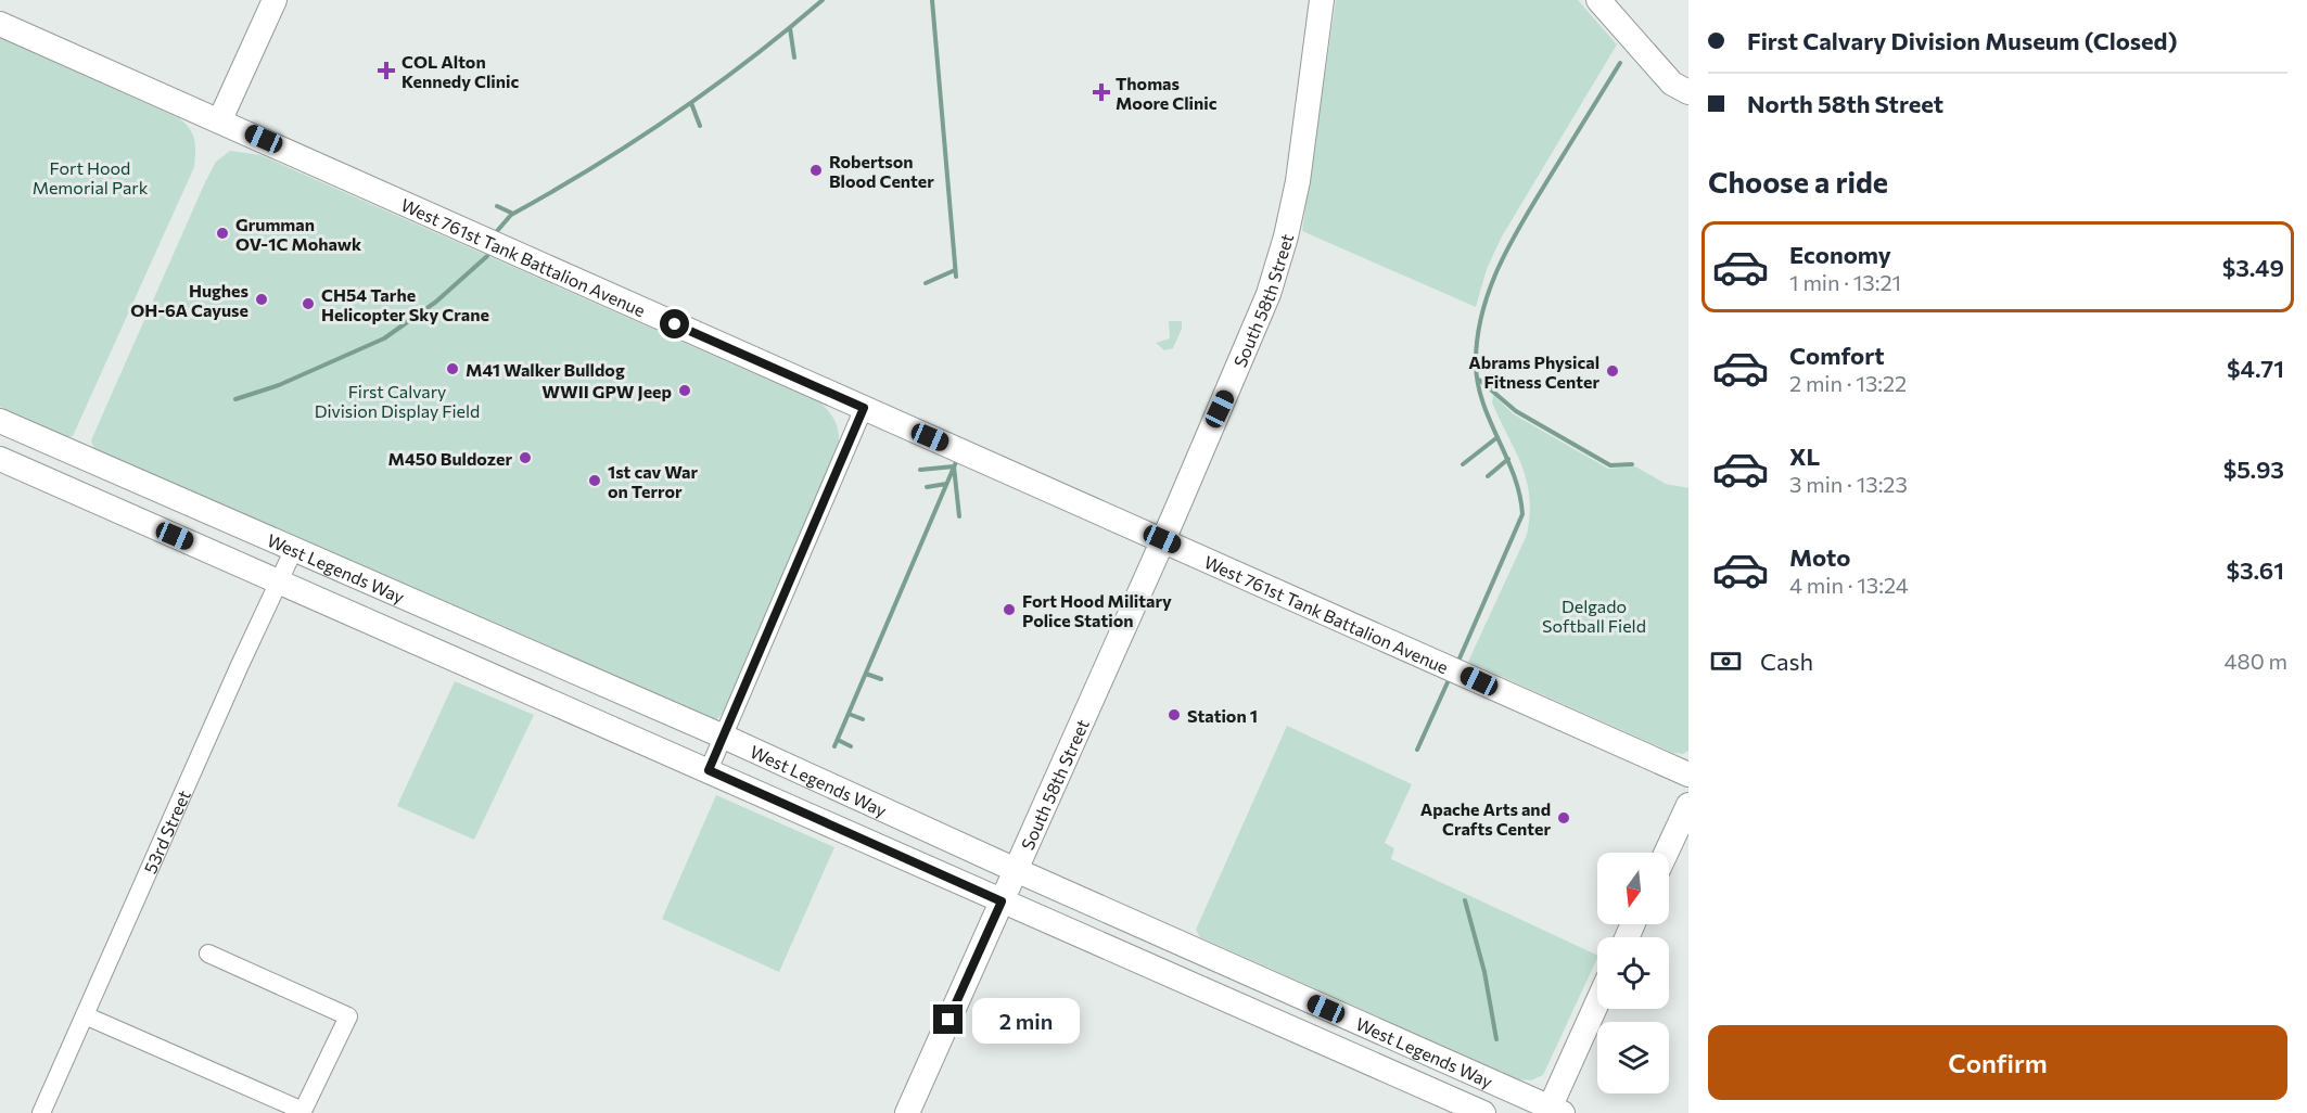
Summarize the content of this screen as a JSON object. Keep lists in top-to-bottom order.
{
  "streets": {
    "street": [
      "West 761st Tank Battalion Avenue",
      "South 58th Street",
      "West Legends Way",
      "53rd Street"
    ]
  },
  "crossings": [
    ["West 761st Tank Battalion Avenue", "South 58th Street"],
    ["South 58th Street", "West Legends Way"],
    ["West Legends Way", "53rd Street"]
  ],
  "parks": ["Fort Hood Memorial Park", "First Calvary Division Display Field", "Delgado Softball Field"],
  "places": {
    "health": ["COL Alton Kennedy Clinic", "Thomas Moore Clinic"],
    "other": [
      "Robertson Blood Center",
      "Grumman OV-1C Mohawk",
      "Hughes OH-6A Cayuse",
      "CH54 Tarhe Helicopter Sky Crane",
      "M41 Walker Bulldog",
      "Abrams Physical Fitness Center",
      "WWII GPW Jeep",
      "M450 Buldozer",
      "1st cav War on Terror",
      "Fort Hood Military Police Station",
      "Station 1",
      "Apache Arts and Crafts Center"
    ]
  },
  "north": "bottom",
  "page": {
    "banner": ["First Calvary Division Museum (Closed)", "North 58th Street"],
    "heading": "Choose a ride",
    "list": [
      {
        "name": "Economy",
        "note": "1 min · 13:21",
        "value": "$3.49"
      },
      {
        "name": "Comfort",
        "note": "2 min · 13:22",
        "value": "$4.71"
      },
      {
        "name": "XL",
        "note": "3 min · 13:23",
        "value": "$5.93"
      },
      {
        "name": "Moto",
        "note": "4 min · 13:24",
        "value": "$3.61"
      }
    ],
    "pay": ["Cash", "480 m"],
    "bubble": "2 min",
    "buttons": "Confirm"
  }
}
